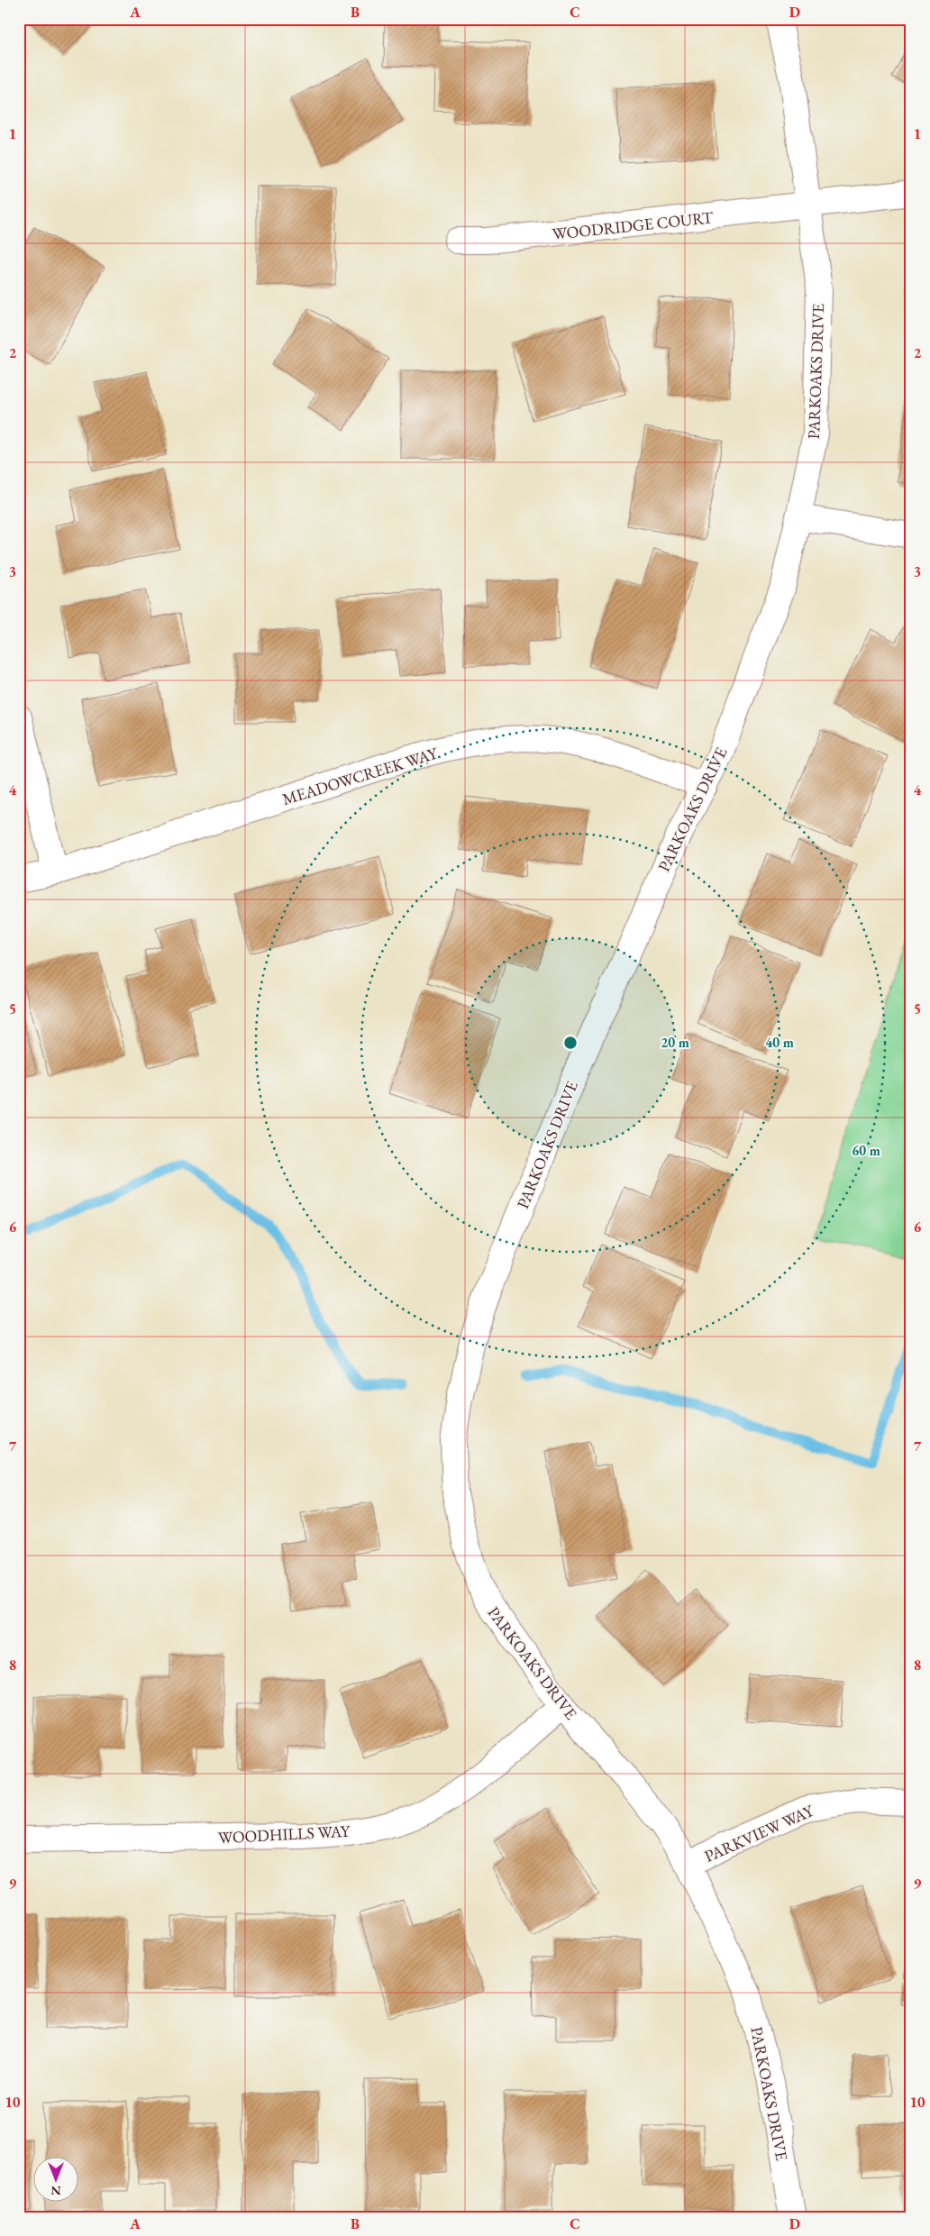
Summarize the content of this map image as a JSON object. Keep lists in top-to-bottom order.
{
  "streets": {
    "street": [
      "WOODRIDGE COURT",
      "PARKOAKS DRIVE",
      "MEADOWCREEK WAY",
      "PARKVIEW WAY",
      "WOODHILLS WAY"
    ]
  },
  "crossings": [
    ["WOODRIDGE COURT", "PARKOAKS DRIVE"],
    ["PARKOAKS DRIVE", "MEADOWCREEK WAY"],
    ["PARKOAKS DRIVE", "PARKVIEW WAY"],
    ["PARKOAKS DRIVE", "WOODHILLS WAY"]
  ],
  "north": "bottom",
  "grid": {
    "columns": [
      "A",
      "B",
      "C",
      "D"
    ],
    "rows": [
      "1",
      "2",
      "3",
      "4",
      "5",
      "6",
      "7",
      "8",
      "9",
      "10"
    ]
  },
  "rings": ["20 m", "40 m", "60 m"]
}
